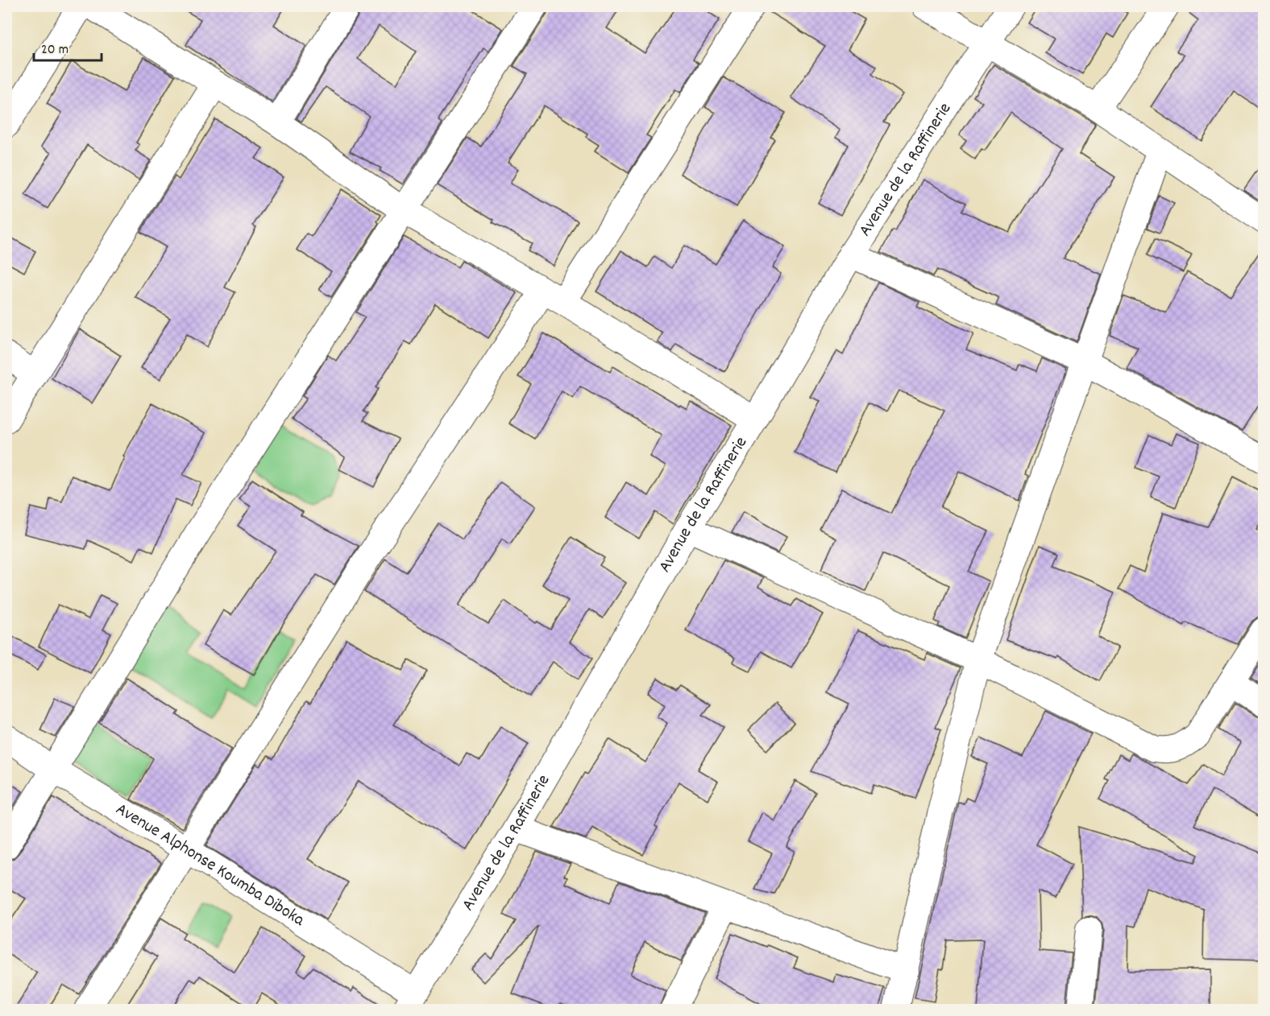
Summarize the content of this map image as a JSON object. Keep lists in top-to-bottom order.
{
  "streets": {
    "street": ["Avenue de la Raffinerie", "Avenue Alphonse Koumba Diboka"]
  },
  "crossings": [
    ["Avenue de la Raffinerie", "Avenue Alphonse Koumba Diboka"]
  ],
  "scale_bar": "20 m"
}
